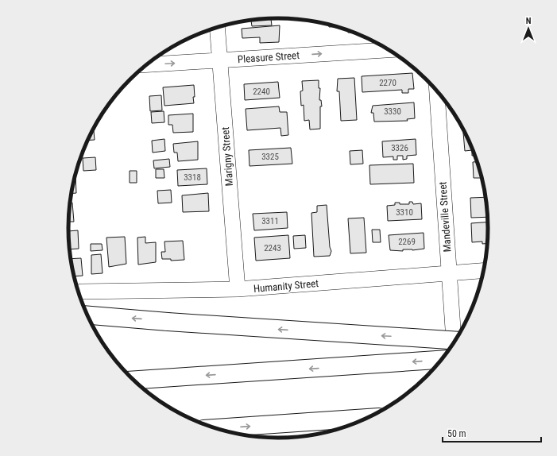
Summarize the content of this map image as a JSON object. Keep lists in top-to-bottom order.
{
  "streets": {
    "street": [
      "Pleasure Street",
      "Marigny Street",
      "Mandeville Street",
      "Humanity Street"
    ]
  },
  "crossings": [
    ["Pleasure Street", "Marigny Street"],
    ["Marigny Street", "Humanity Street"],
    ["Mandeville Street", "Humanity Street"]
  ],
  "one_way": ["Pleasure Street"],
  "house_numbers": [
    "2270",
    "2240",
    "3330",
    "3326",
    "3325",
    "3318",
    "3310",
    "3311",
    "2269",
    "2243"
  ],
  "scale_bar": "50 m",
  "north": "top"
}
